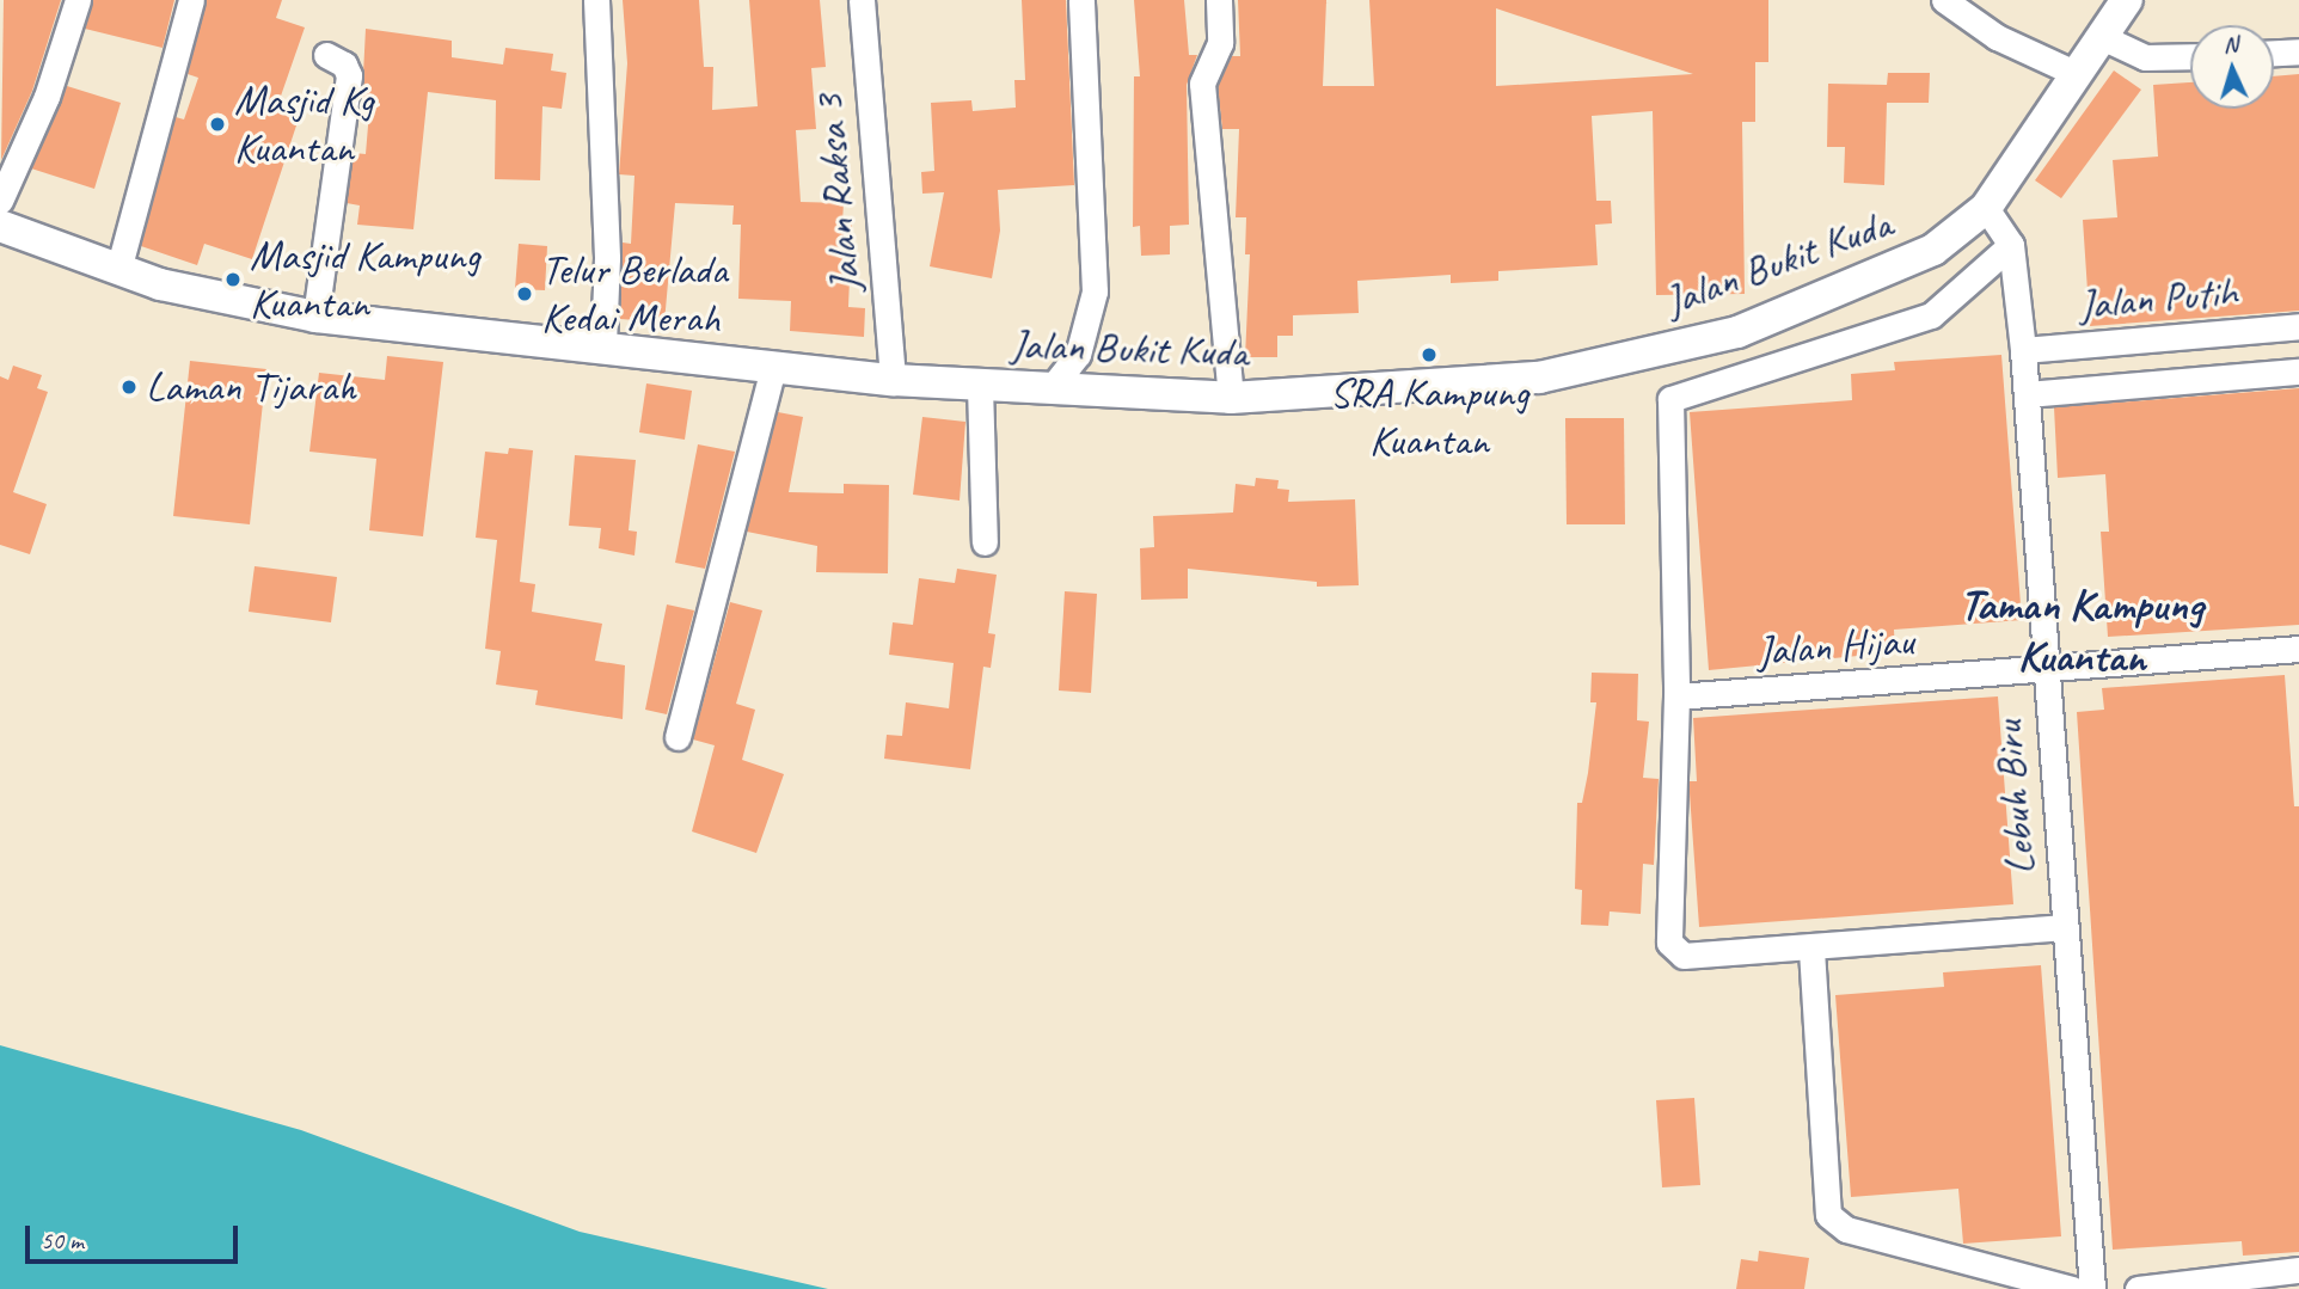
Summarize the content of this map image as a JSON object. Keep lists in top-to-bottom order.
{
  "streets": {
    "street": [
      "Jalan Raksa 3",
      "Jalan Bukit Kuda",
      "Jalan Putih",
      "Jalan Hijau",
      "Lebuh Biru"
    ]
  },
  "crossings": [
    ["Jalan Raksa 3", "Jalan Bukit Kuda"],
    ["Jalan Bukit Kuda", "Lebuh Biru"],
    ["Jalan Putih", "Lebuh Biru"],
    ["Jalan Hijau", "Lebuh Biru"]
  ],
  "districts": ["Taman Kampung Kuantan"],
  "places": [
    "Masjid Kg Kuantan",
    "Masjid Kampung Kuantan",
    "Telur Berlada Kedai Merah",
    "SRA Kampung Kuantan",
    "Laman Tijarah"
  ],
  "scale_bar": "50 m",
  "north": "top"
}
